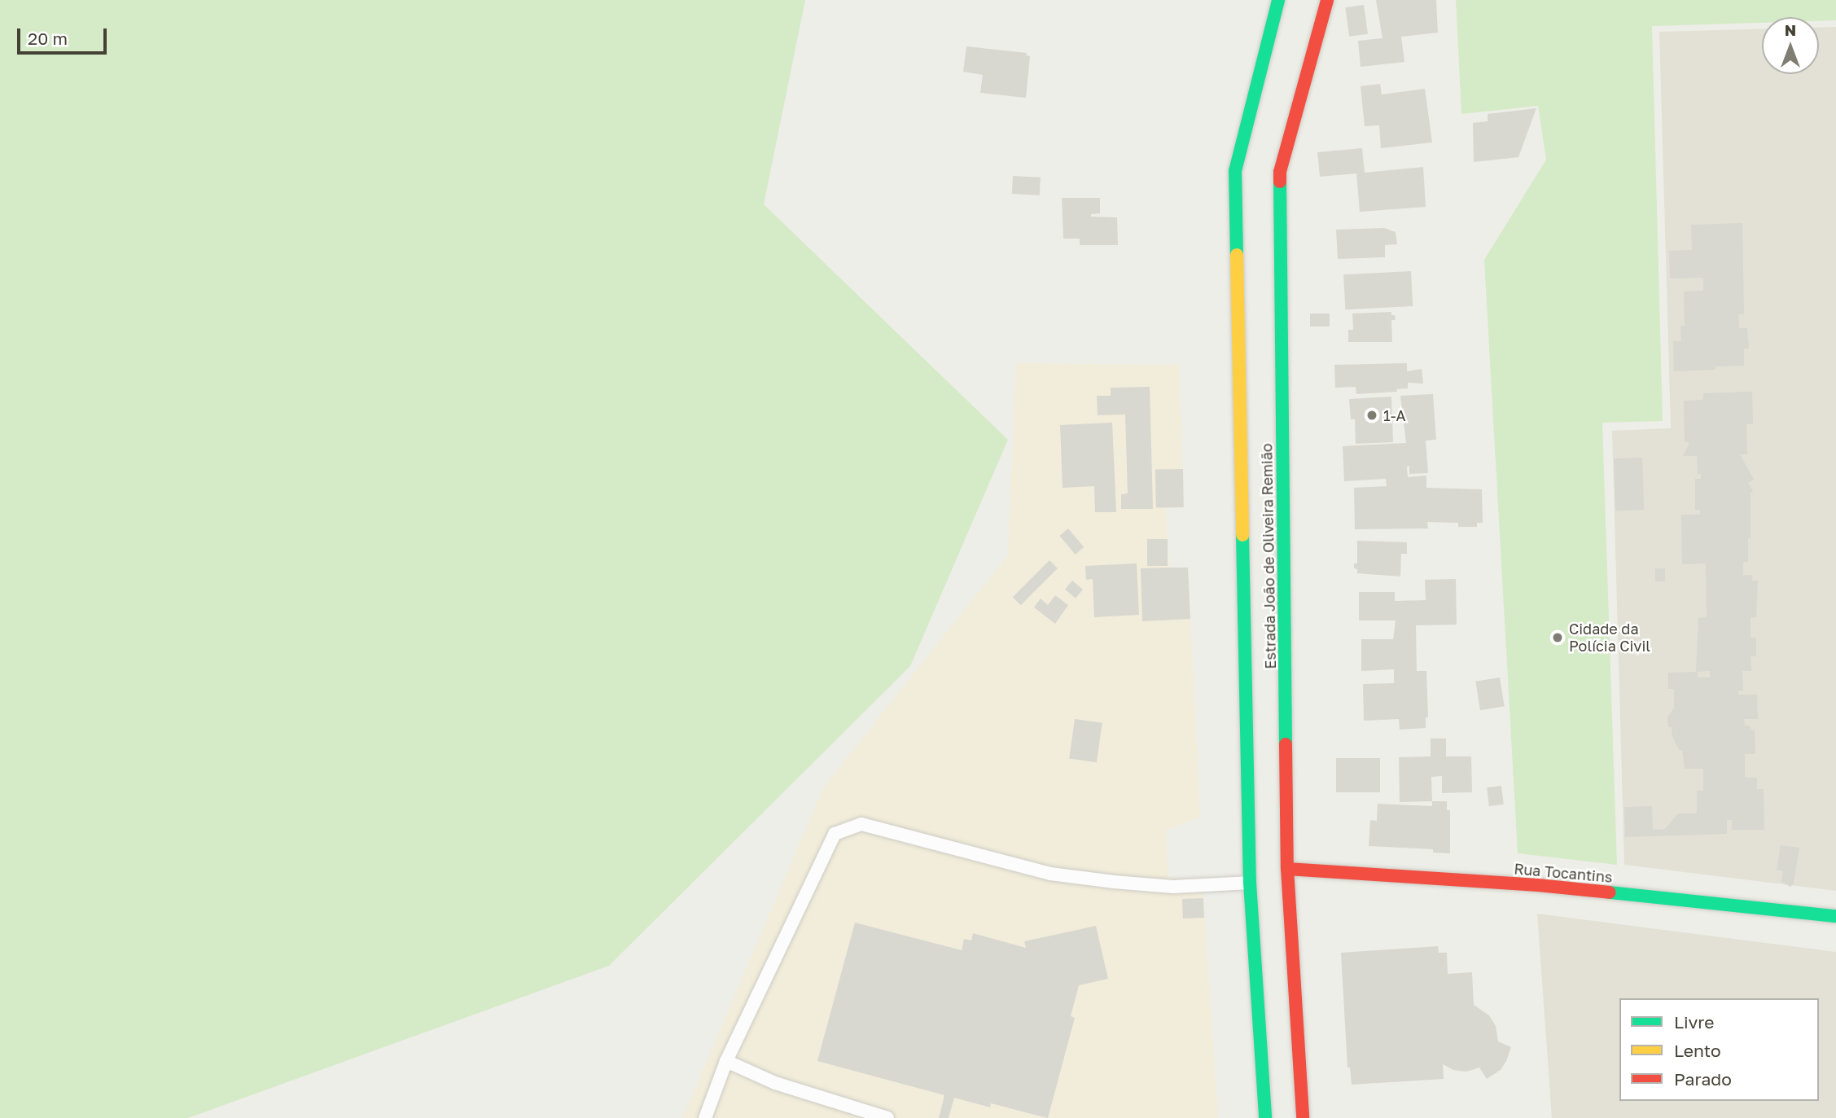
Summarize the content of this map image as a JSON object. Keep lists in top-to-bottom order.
{
  "streets": {
    "main road": ["Estrada João de Oliveira Remião", "Rua Tocantins"]
  },
  "crossings": [
    ["Estrada João de Oliveira Remião", "Rua Tocantins"]
  ],
  "places": ["1-A", "Cidade da Polícia Civil"],
  "legend": ["Livre", "Lento", "Parado"],
  "scale_bar": "20 m",
  "north": "top"
}
